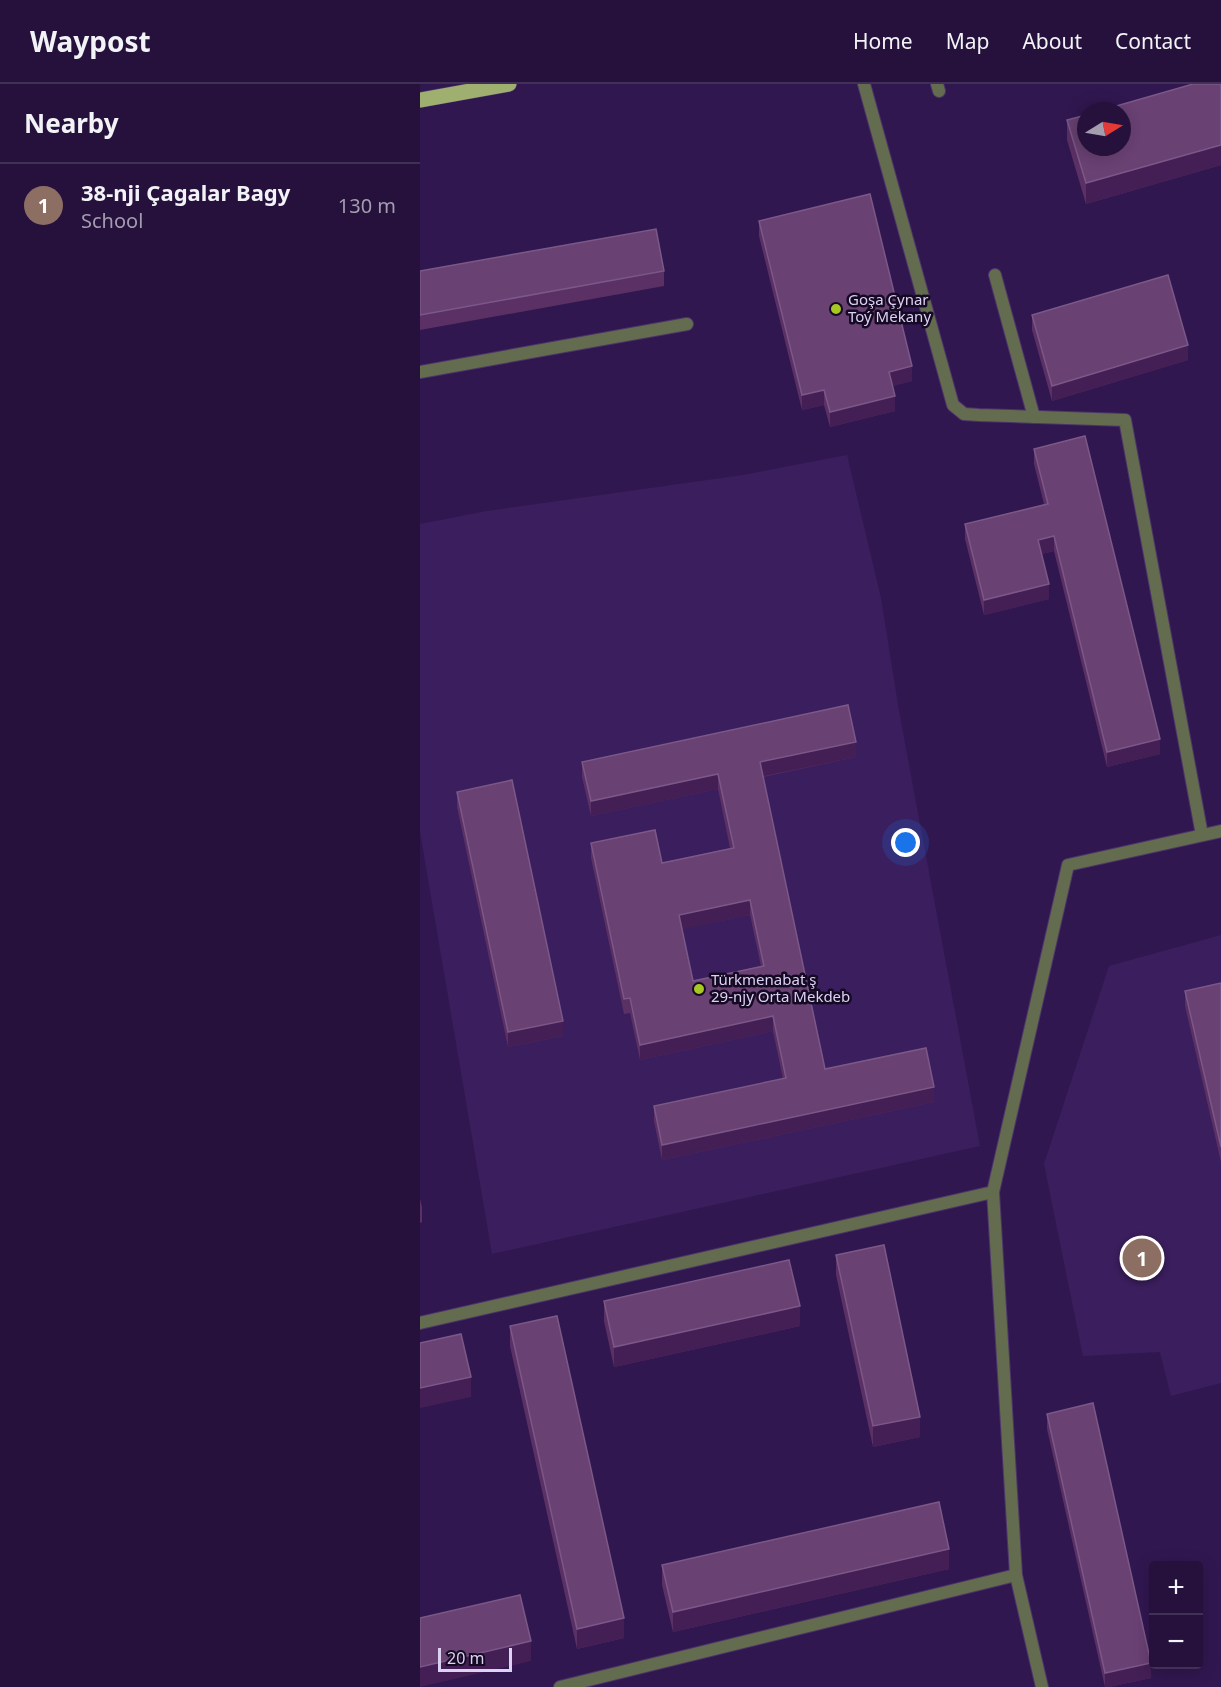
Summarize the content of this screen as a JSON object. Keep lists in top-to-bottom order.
{
  "places": ["Goşa Çynar Toý Mekany", "Türkmenabat ş 29-njy Orta Mekdeb"],
  "scale_bar": "20 m",
  "north": "right",
  "page": {
    "header": "Waypost",
    "nav": [
      "Home",
      "Map",
      "About",
      "Contact"
    ],
    "heading": "Nearby",
    "list": [
      {
        "mark": "1",
        "name": "38-nji Çagalar Bagy",
        "note": "School",
        "value": "130 m"
      }
    ],
    "pins": "1",
    "map_buttons": ["+", "−"],
    "scale": "20 m"
  }
}
